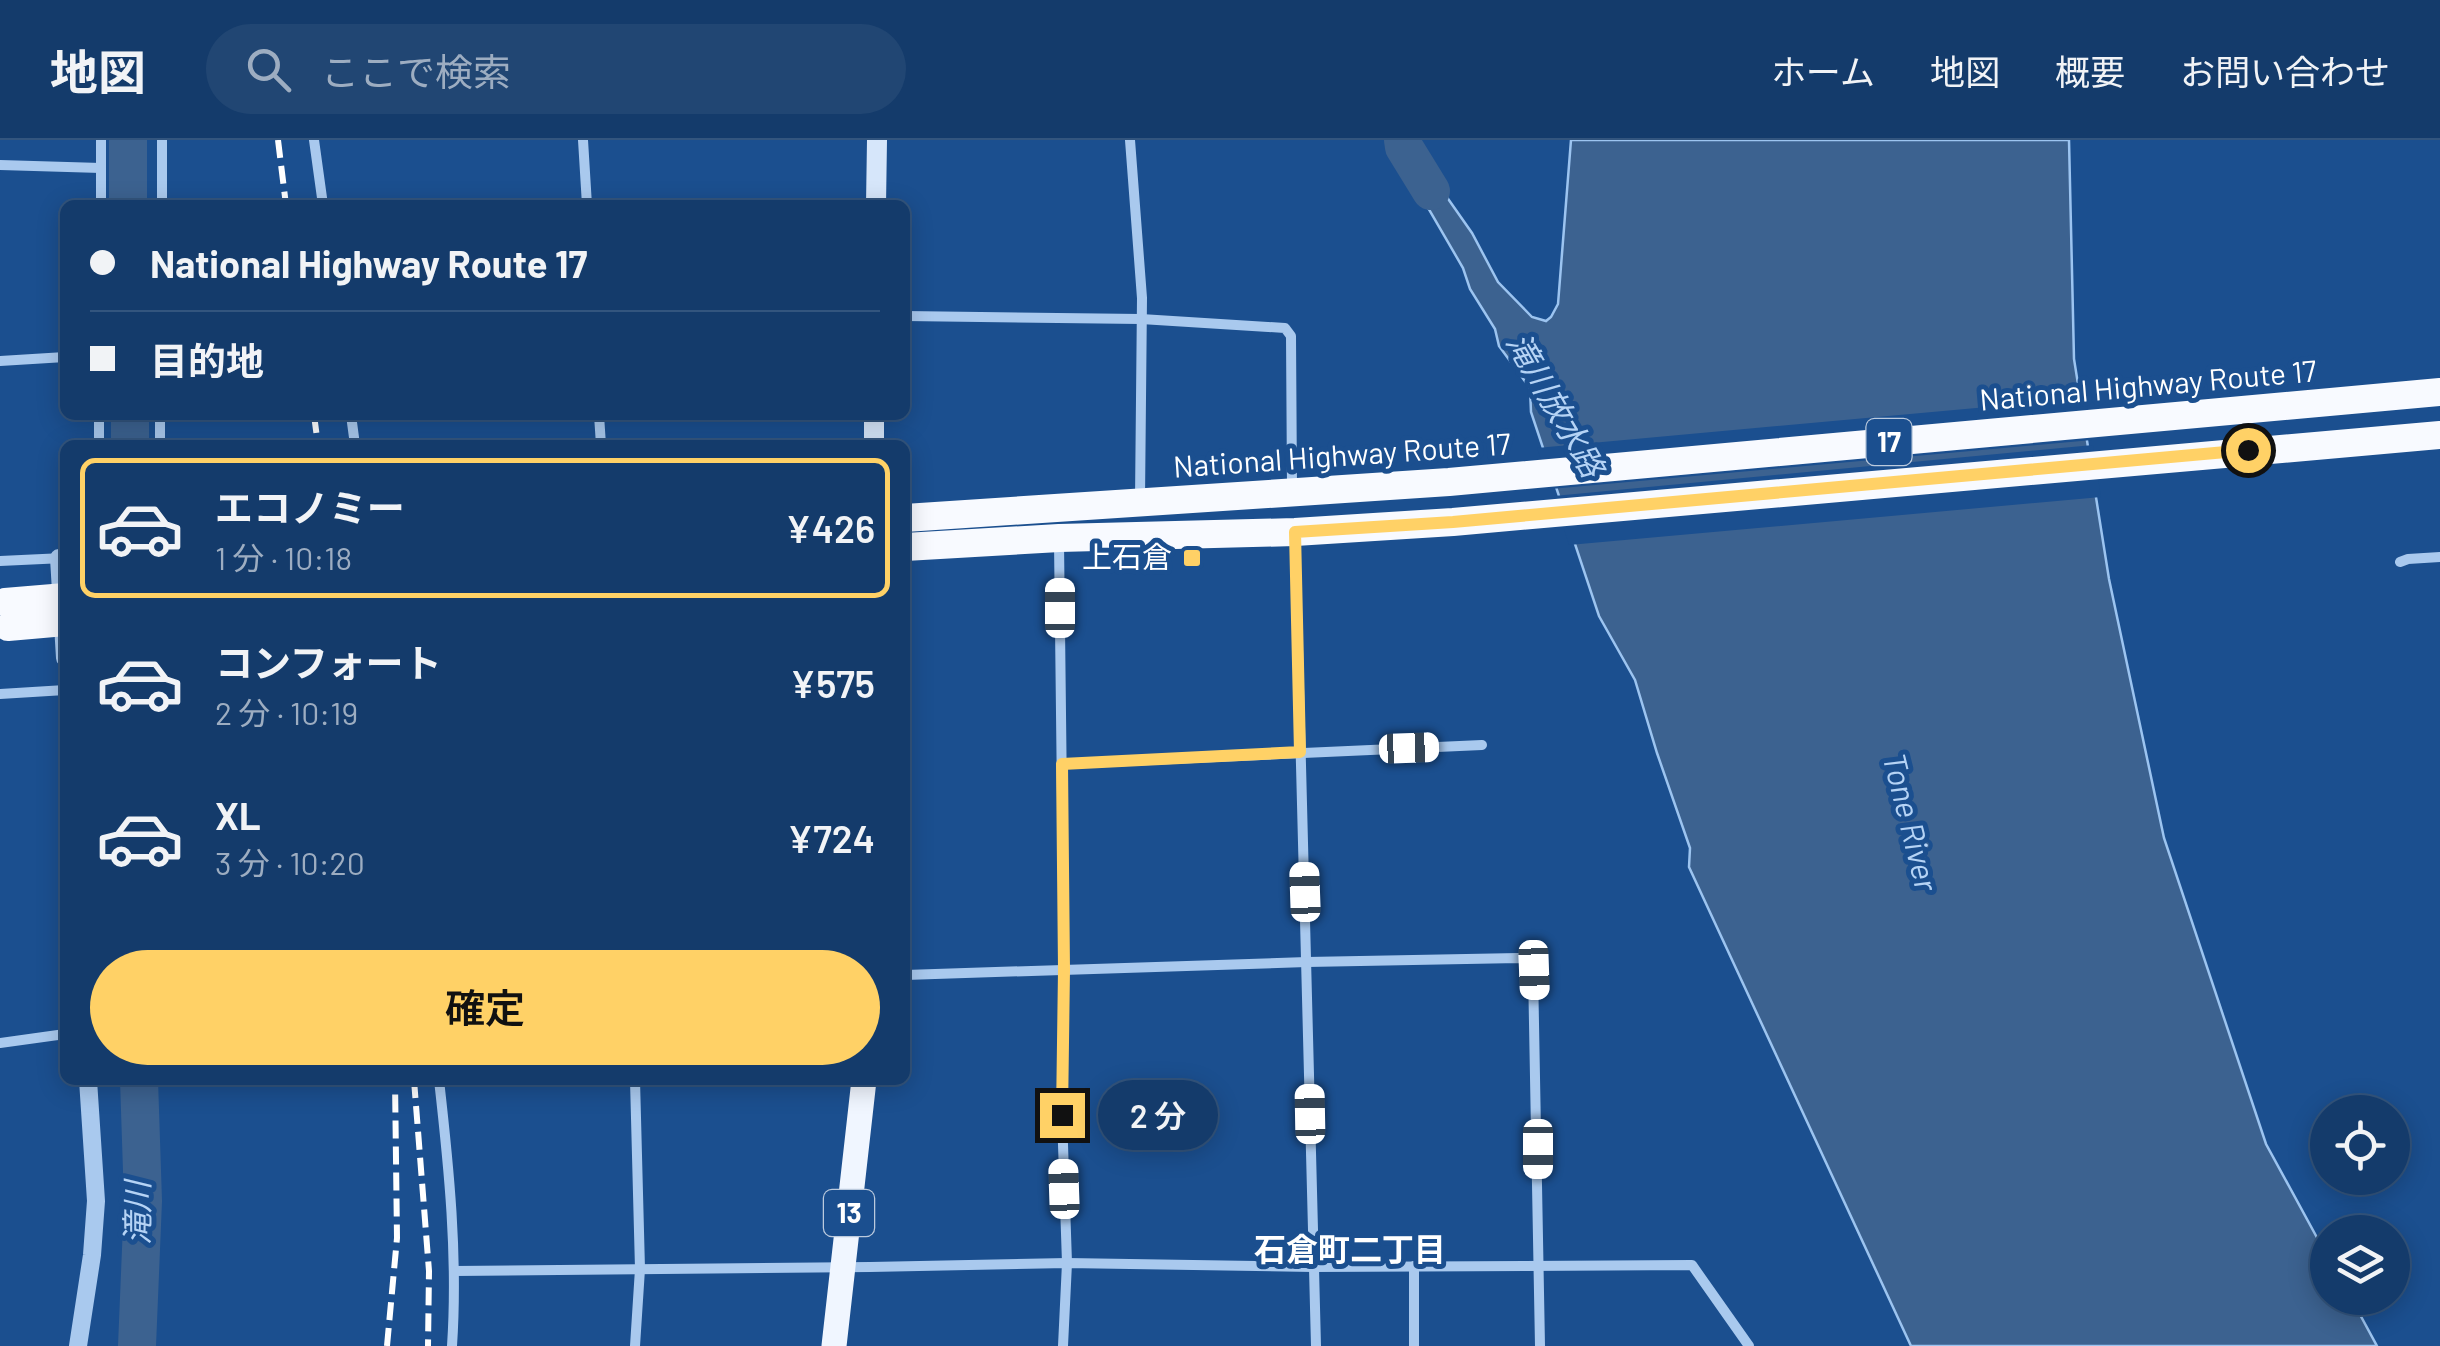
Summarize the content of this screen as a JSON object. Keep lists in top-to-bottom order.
{
  "streets": {
    "highway": ["National Highway Route 17", "17"],
    "main road": ["13"]
  },
  "districts": ["石倉町二丁目"],
  "water": ["滝川放水路", "Tone River", "滝川"],
  "places": {
    "transit": ["上石倉"]
  },
  "page": {
    "header": "地図",
    "search": "ここで検索",
    "nav": [
      "ホーム",
      "地図",
      "概要",
      "お問い合わせ"
    ],
    "banner": ["National Highway Route 17", "目的地"],
    "list": [
      {
        "name": "エコノミー",
        "note": "1 分 · 10:18",
        "value": "¥426"
      },
      {
        "name": "コンフォート",
        "note": "2 分 · 10:19",
        "value": "¥575"
      },
      {
        "name": "XL",
        "note": "3 分 · 10:20",
        "value": "¥724"
      }
    ],
    "buttons": "確定",
    "bubble": "2 分"
  }
}
